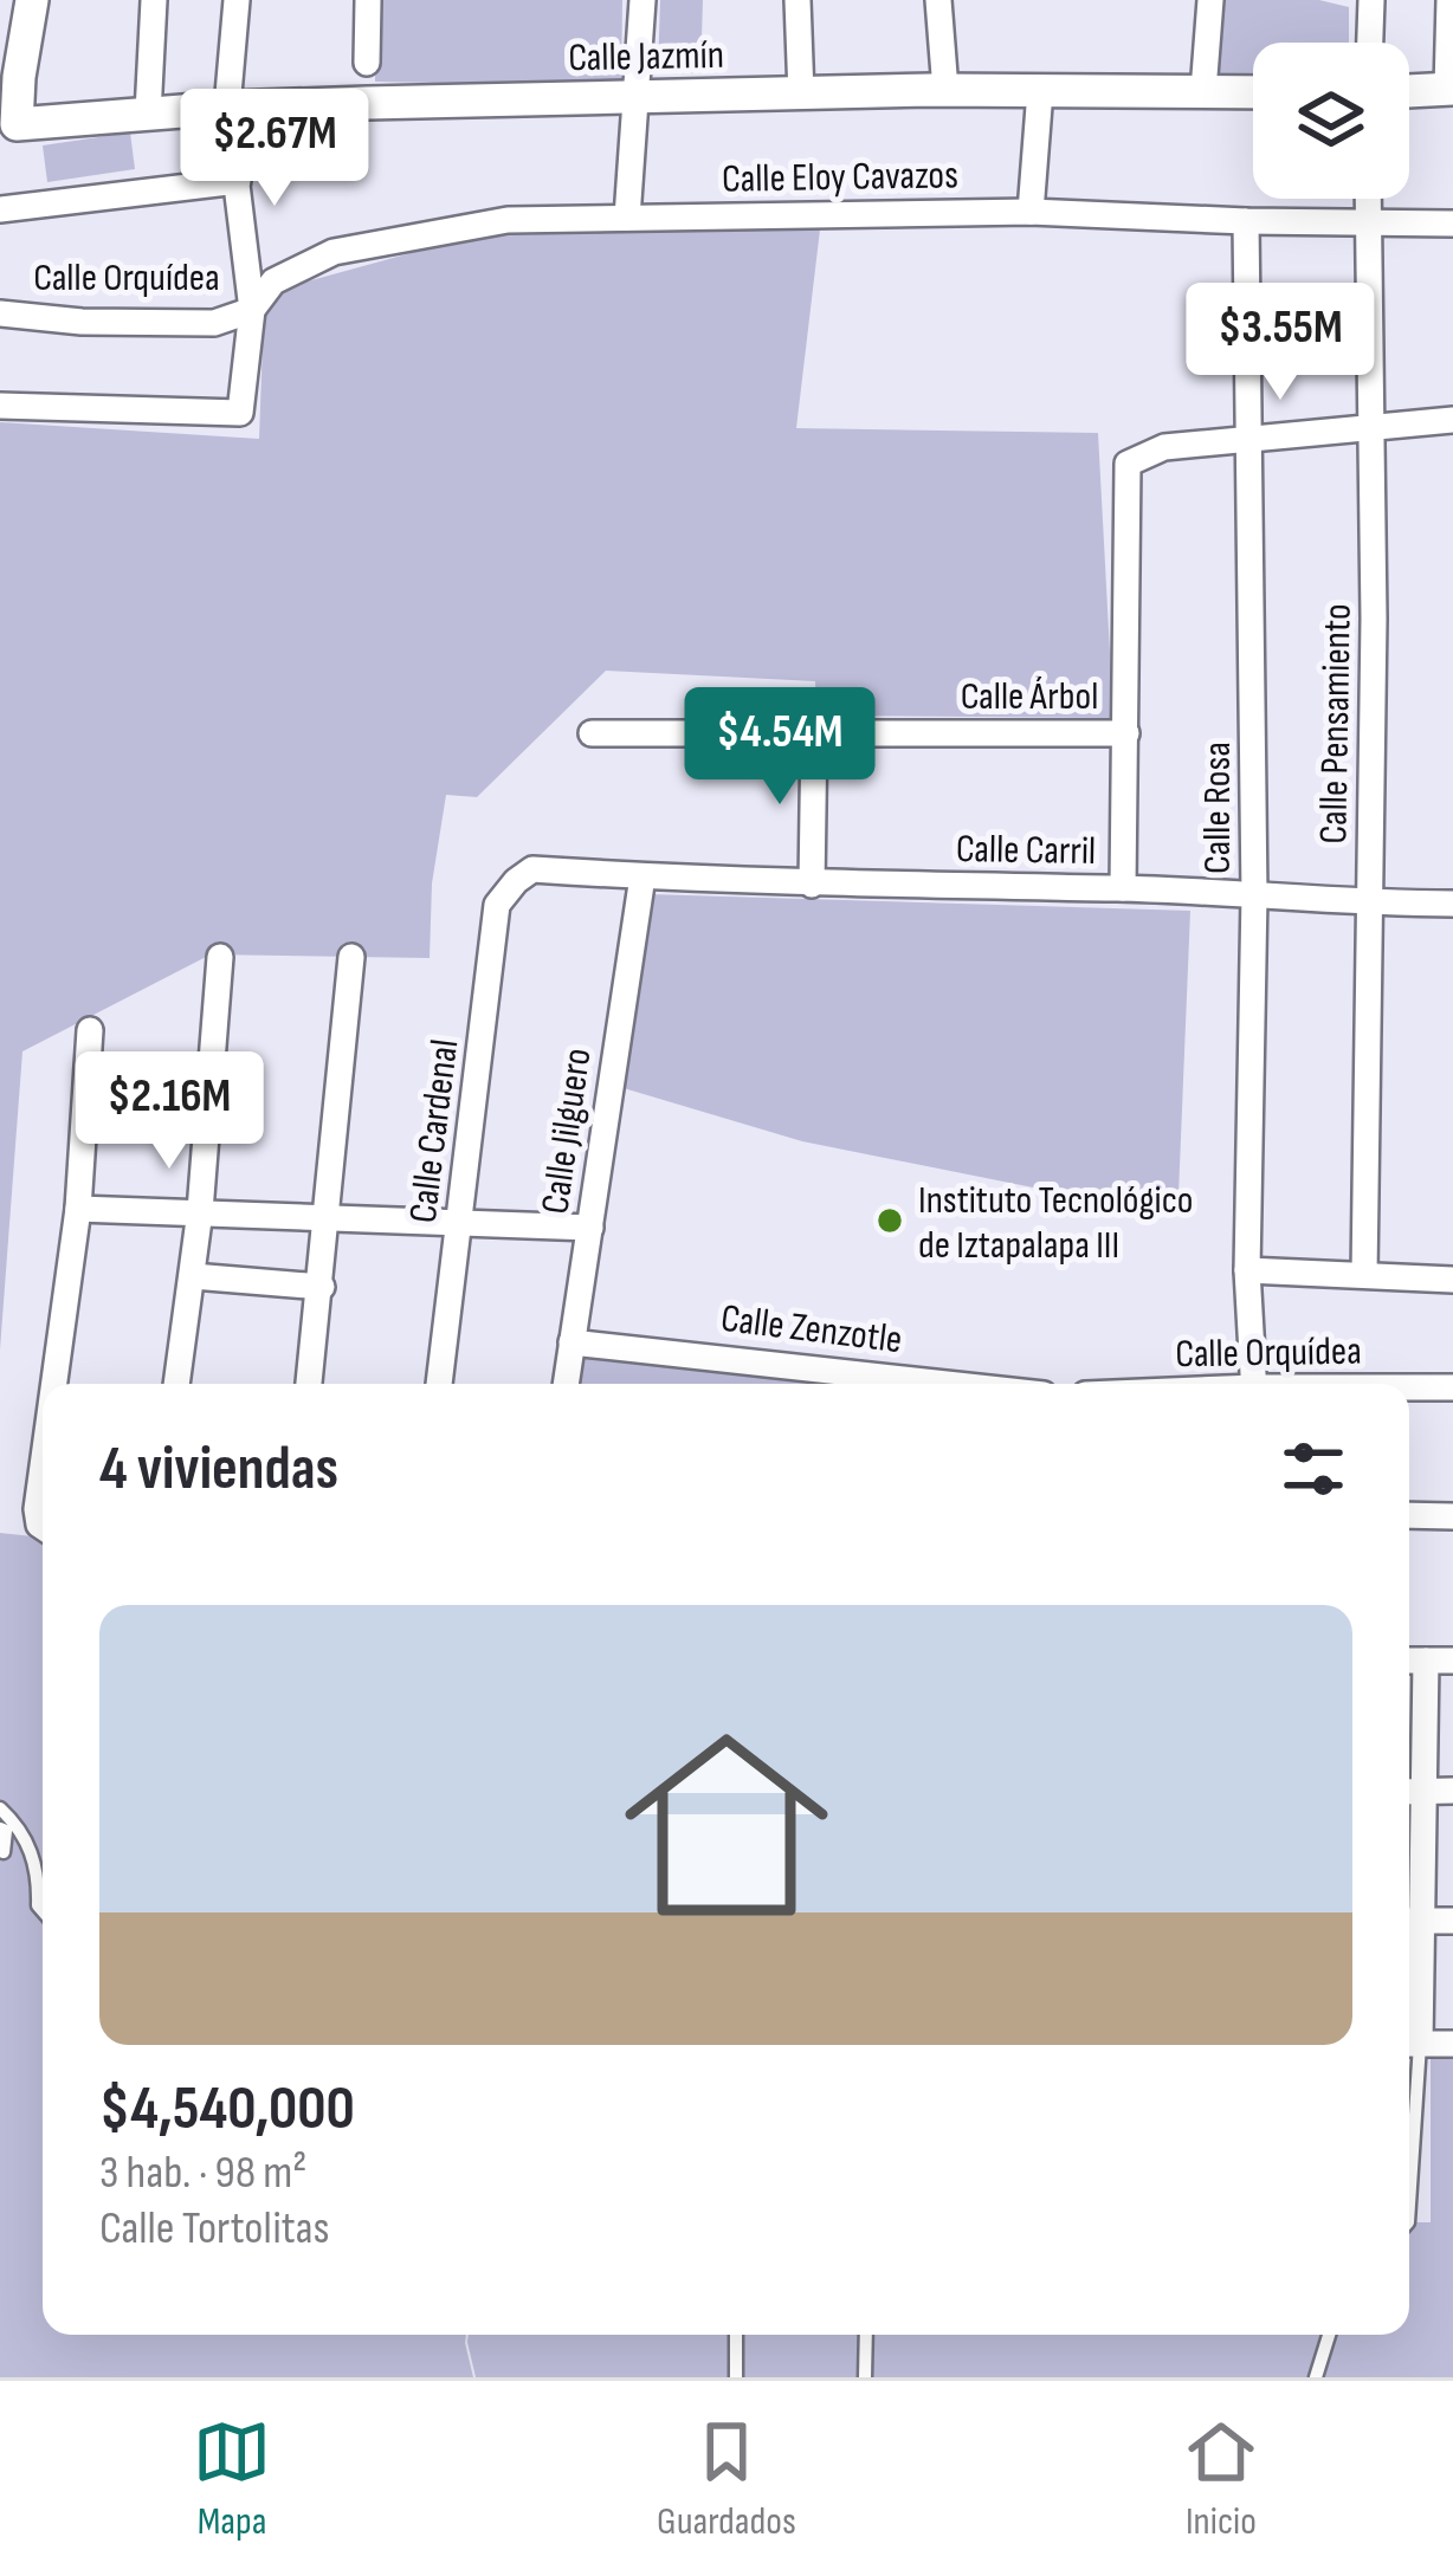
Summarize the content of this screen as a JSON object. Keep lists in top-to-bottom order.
{
  "streets": {
    "street": [
      "Calle Jazmín",
      "Calle Eloy Cavazos",
      "Calle Orquídea",
      "Calle Árbol",
      "Calle Pensamiento",
      "Calle Rosa",
      "Calle Carril",
      "Calle Cardenal",
      "Calle Jilguero",
      "Calle Zenzotle"
    ]
  },
  "crossings": [
    ["Calle Eloy Cavazos", "Calle Orquídea"],
    ["Calle Eloy Cavazos", "Calle Pensamiento"],
    ["Calle Eloy Cavazos", "Calle Rosa"],
    ["Calle Pensamiento", "Calle Carril"],
    ["Calle Rosa", "Calle Carril"],
    ["Calle Carril", "Calle Cardenal"],
    ["Calle Carril", "Calle Jilguero"],
    ["Calle Jilguero", "Calle Zenzotle"]
  ],
  "places": ["Instituto Tecnológico de Iztapalapa III"],
  "page": {
    "price": [
      "$2.67M",
      "$3.55M",
      "$4.54M",
      "$2.16M"
    ],
    "heading": "4 viviendas",
    "list": [
      {
        "name": "$4,540,000",
        "note": "3 hab. · 98 m² · Calle Tortolitas"
      }
    ],
    "tabs": ["Mapa", "Guardados", "Inicio"]
  }
}
